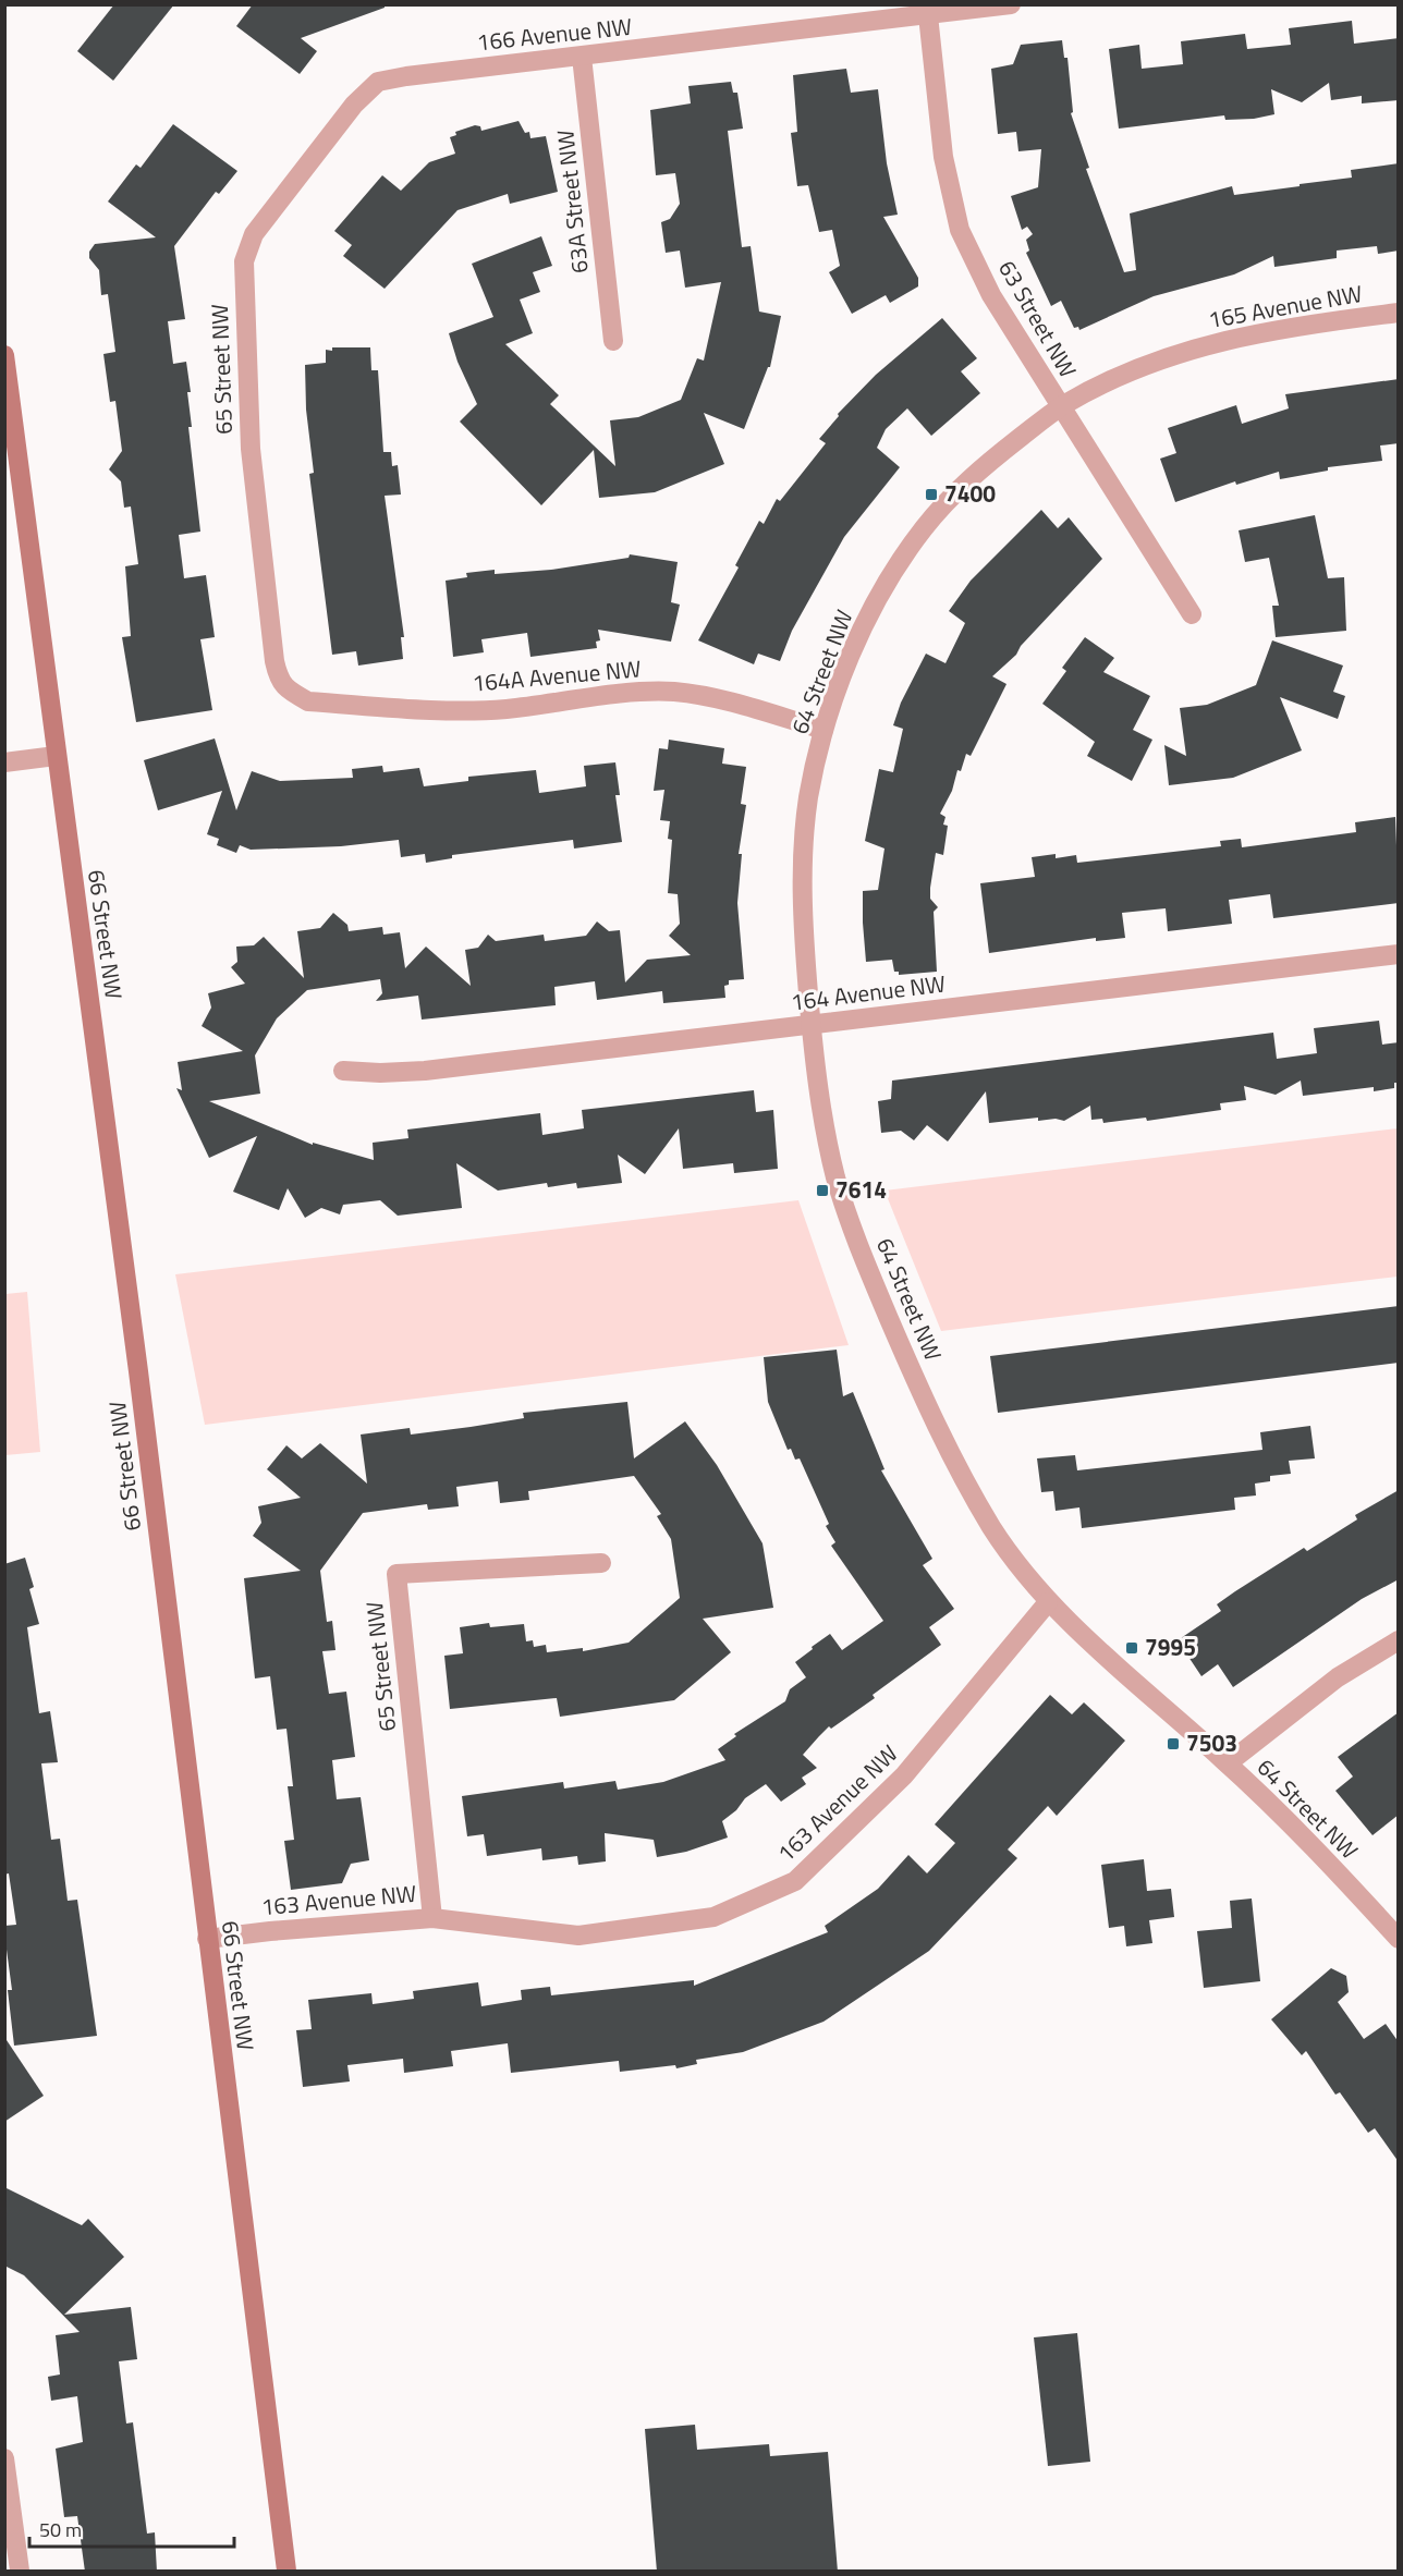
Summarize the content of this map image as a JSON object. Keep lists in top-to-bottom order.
{
  "streets": {
    "main road": ["66 Street NW"],
    "street": [
      "166 Avenue NW",
      "63A Street NW",
      "165 Avenue NW",
      "63 Street NW",
      "65 Street NW",
      "64 Street NW",
      "164A Avenue NW",
      "164 Avenue NW",
      "163 Avenue NW"
    ]
  },
  "crossings": [
    ["166 Avenue NW", "63A Street NW"],
    ["166 Avenue NW", "63 Street NW"],
    ["166 Avenue NW", "65 Street NW"],
    ["165 Avenue NW", "63 Street NW"],
    ["165 Avenue NW", "64 Street NW"],
    ["65 Street NW", "164A Avenue NW"],
    ["65 Street NW", "163 Avenue NW"],
    ["64 Street NW", "164A Avenue NW"],
    ["64 Street NW", "164 Avenue NW"],
    ["64 Street NW", "163 Avenue NW"],
    ["66 Street NW", "163 Avenue NW"]
  ],
  "places": {
    "transit": [
      "7400",
      "7614",
      "7995",
      "7503"
    ]
  },
  "scale_bar": "50 m"
}
